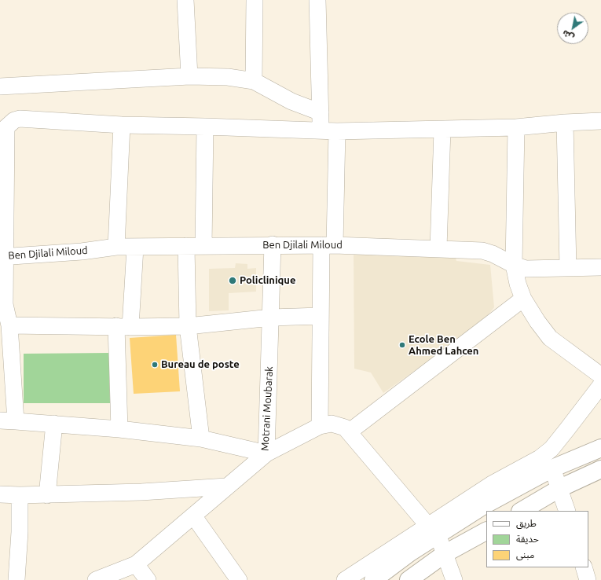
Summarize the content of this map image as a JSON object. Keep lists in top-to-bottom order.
{
  "streets": {
    "street": ["Ben Djilali Miloud", "Motrani Moubarak"]
  },
  "crossings": [
    ["Ben Djilali Miloud", "Motrani Moubarak"]
  ],
  "places": ["Policlinique", "Ecole Ben Ahmed Lahcen", "Bureau de poste"],
  "legend": ["طريق", "حديقة", "مبنى"],
  "north": "bottom left"
}
